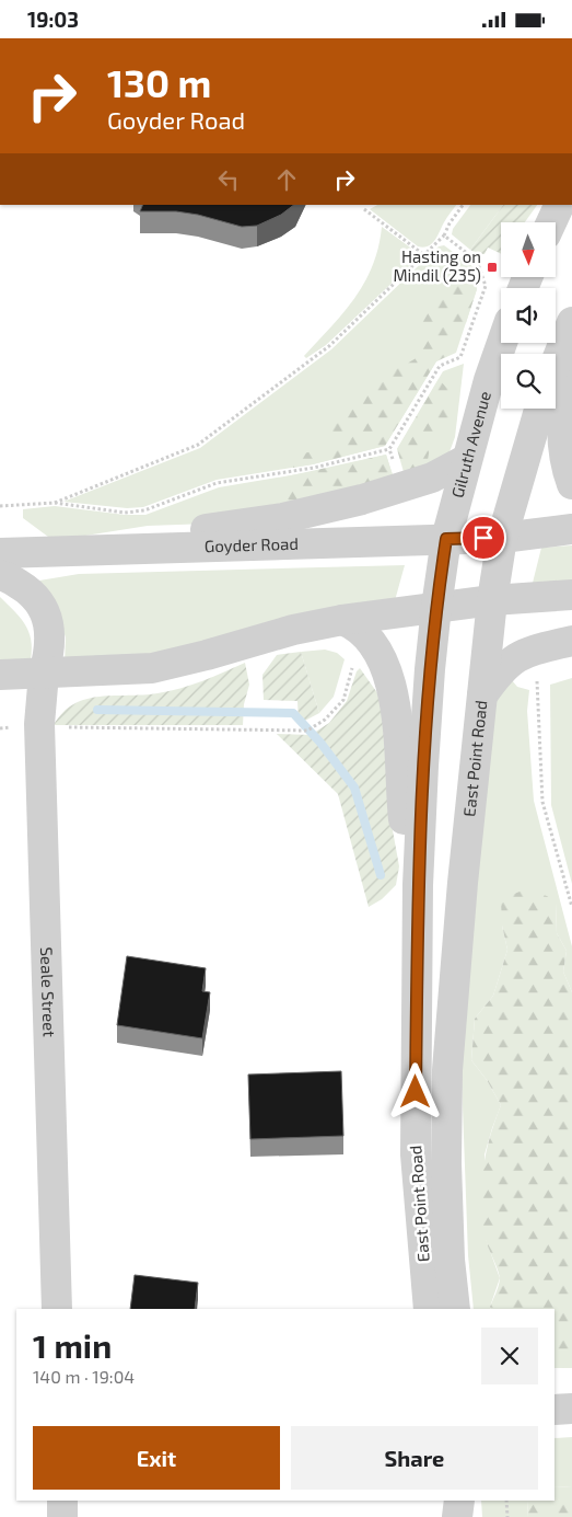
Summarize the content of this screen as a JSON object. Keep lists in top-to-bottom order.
{
  "streets": {
    "street": [
      "Gilruth Avenue",
      "Goyder Road",
      "East Point Road",
      "Seale Street"
    ]
  },
  "crossings": [
    ["Gilruth Avenue", "Goyder Road"],
    ["Gilruth Avenue", "East Point Road"],
    ["Goyder Road", "East Point Road"]
  ],
  "places": {
    "transit": ["Hasting on Mindil (235)"]
  },
  "north": "bottom",
  "page": {
    "status": "19:03",
    "turn": ["130 m", "Goyder Road"],
    "heading": ["1 min", "140 m · 19:04"],
    "buttons": ["Exit", "Share"]
  }
}
